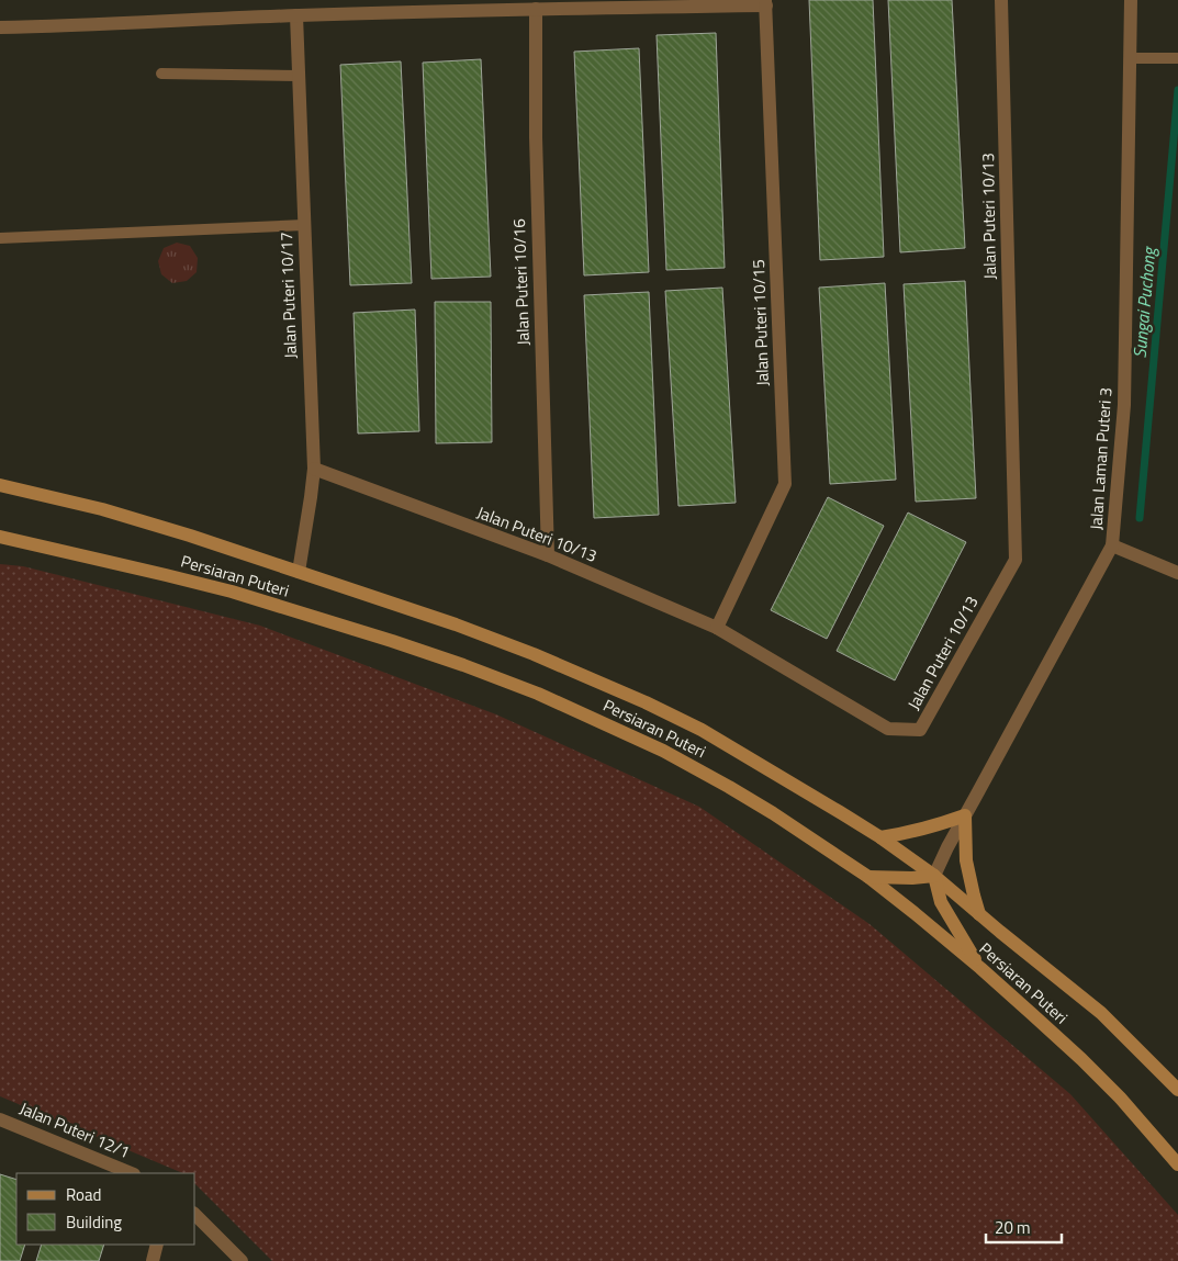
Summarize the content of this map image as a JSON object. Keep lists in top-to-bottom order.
{
  "streets": {
    "main road": ["Persiaran Puteri"],
    "street": [
      "Jalan Puteri 10/13",
      "Jalan Puteri 10/16",
      "Jalan Puteri 10/17",
      "Jalan Puteri 10/15",
      "Jalan Laman Puteri 3",
      "Jalan Puteri 12/1"
    ]
  },
  "crossings": [
    ["Jalan Puteri 10/13", "Jalan Puteri 10/16"],
    ["Jalan Puteri 10/13", "Jalan Puteri 10/17"],
    ["Jalan Puteri 10/13", "Jalan Puteri 10/15"],
    ["Jalan Puteri 10/17", "Persiaran Puteri"],
    ["Jalan Laman Puteri 3", "Persiaran Puteri"]
  ],
  "water": ["Sungai Puchong"],
  "legend": ["Road", "Building"],
  "scale_bar": "20 m"
}
